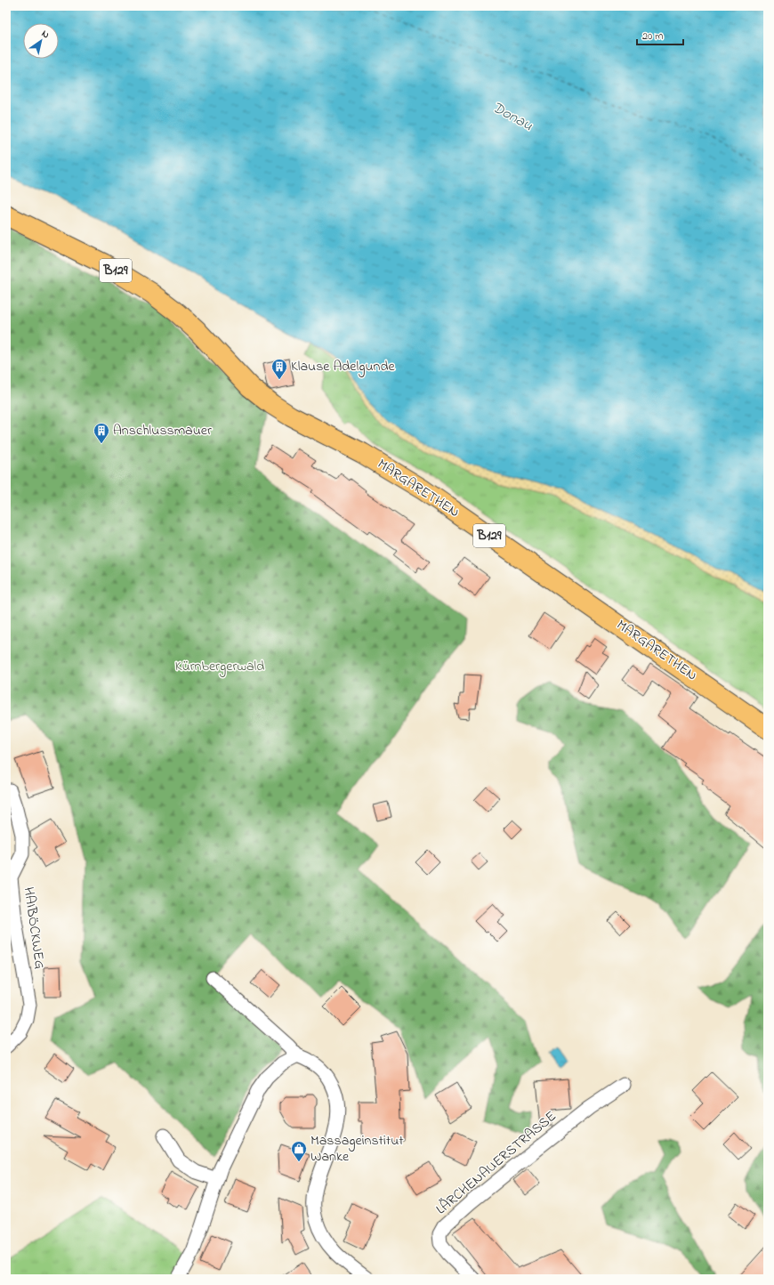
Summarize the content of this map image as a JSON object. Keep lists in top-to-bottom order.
{
  "streets": {
    "main road": ["B129", "MARGARETHEN"],
    "street": ["HAIBÖCKWEG", "LÄRCHENAUERSTRASSE"]
  },
  "water": ["Donau"],
  "parks": ["Kürnbergerwald"],
  "places": {
    "building": ["Klause Adelgunde", "Anschlussmauer"],
    "shop": ["Massageinstitut Wanke"]
  },
  "scale_bar": "20 m",
  "north": "top right"
}
